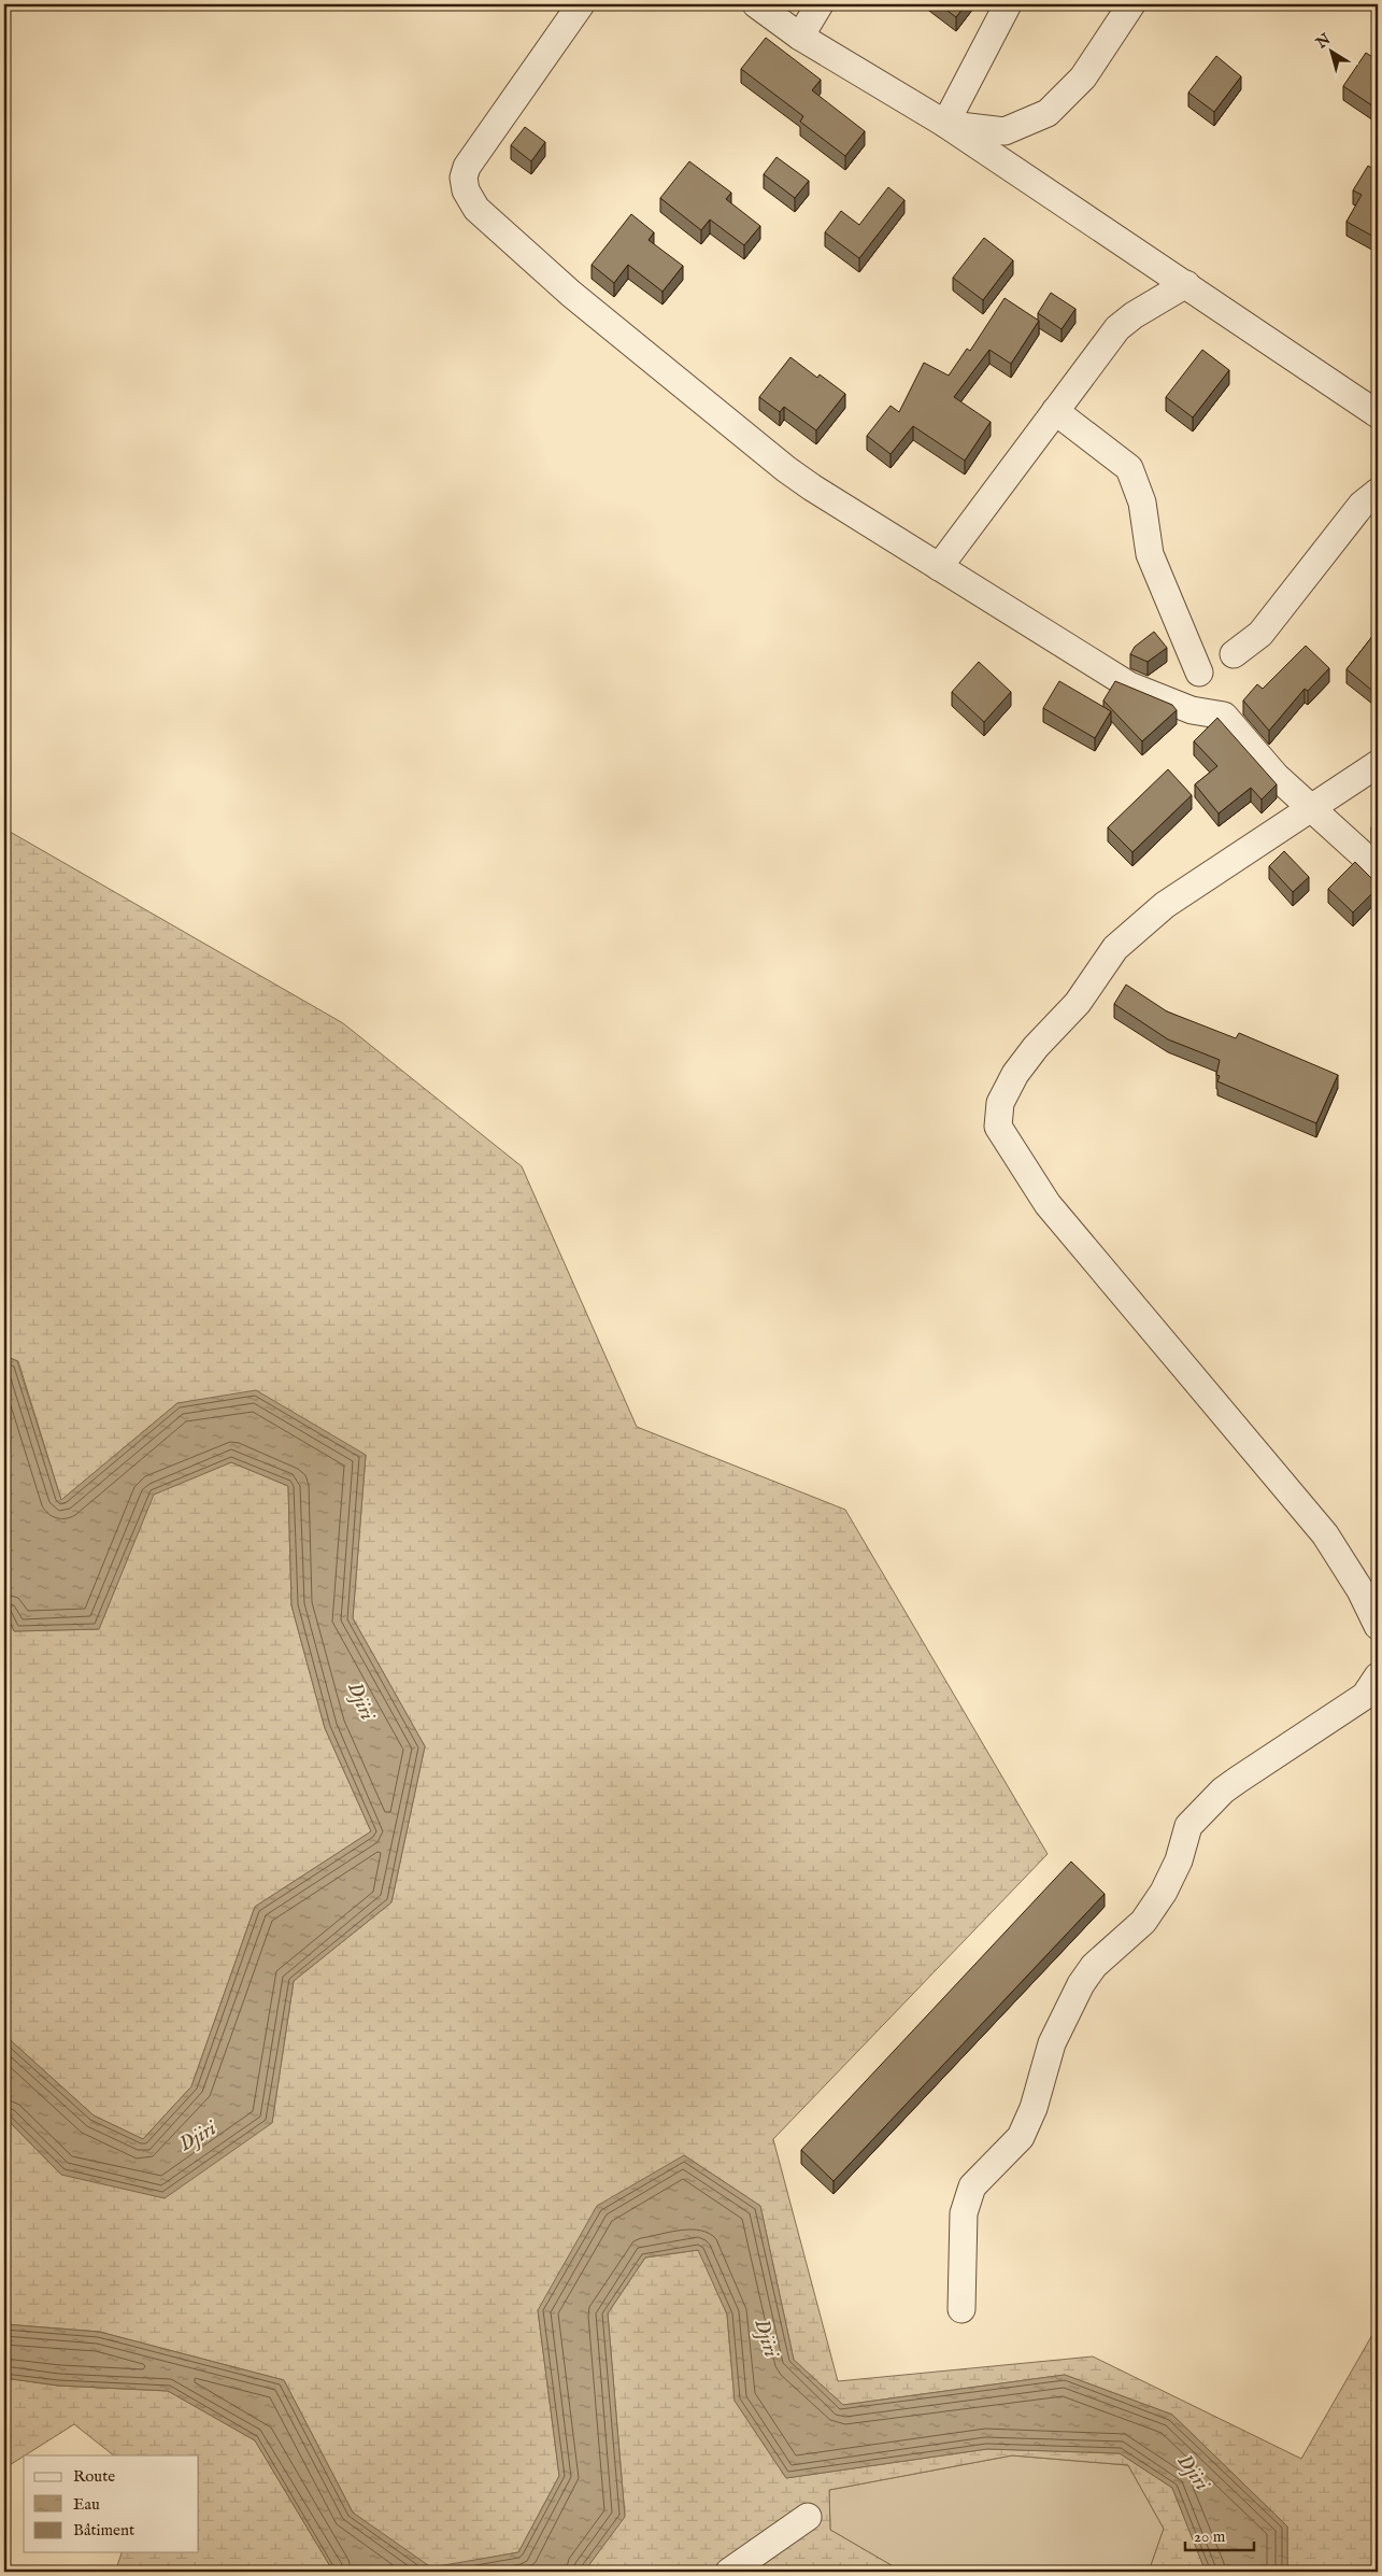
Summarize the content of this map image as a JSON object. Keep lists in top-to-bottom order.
{
  "water": ["Djiri"],
  "legend": ["Route", "Eau", "Bâtiment"],
  "scale_bar": "20 m",
  "north": "top left"
}
